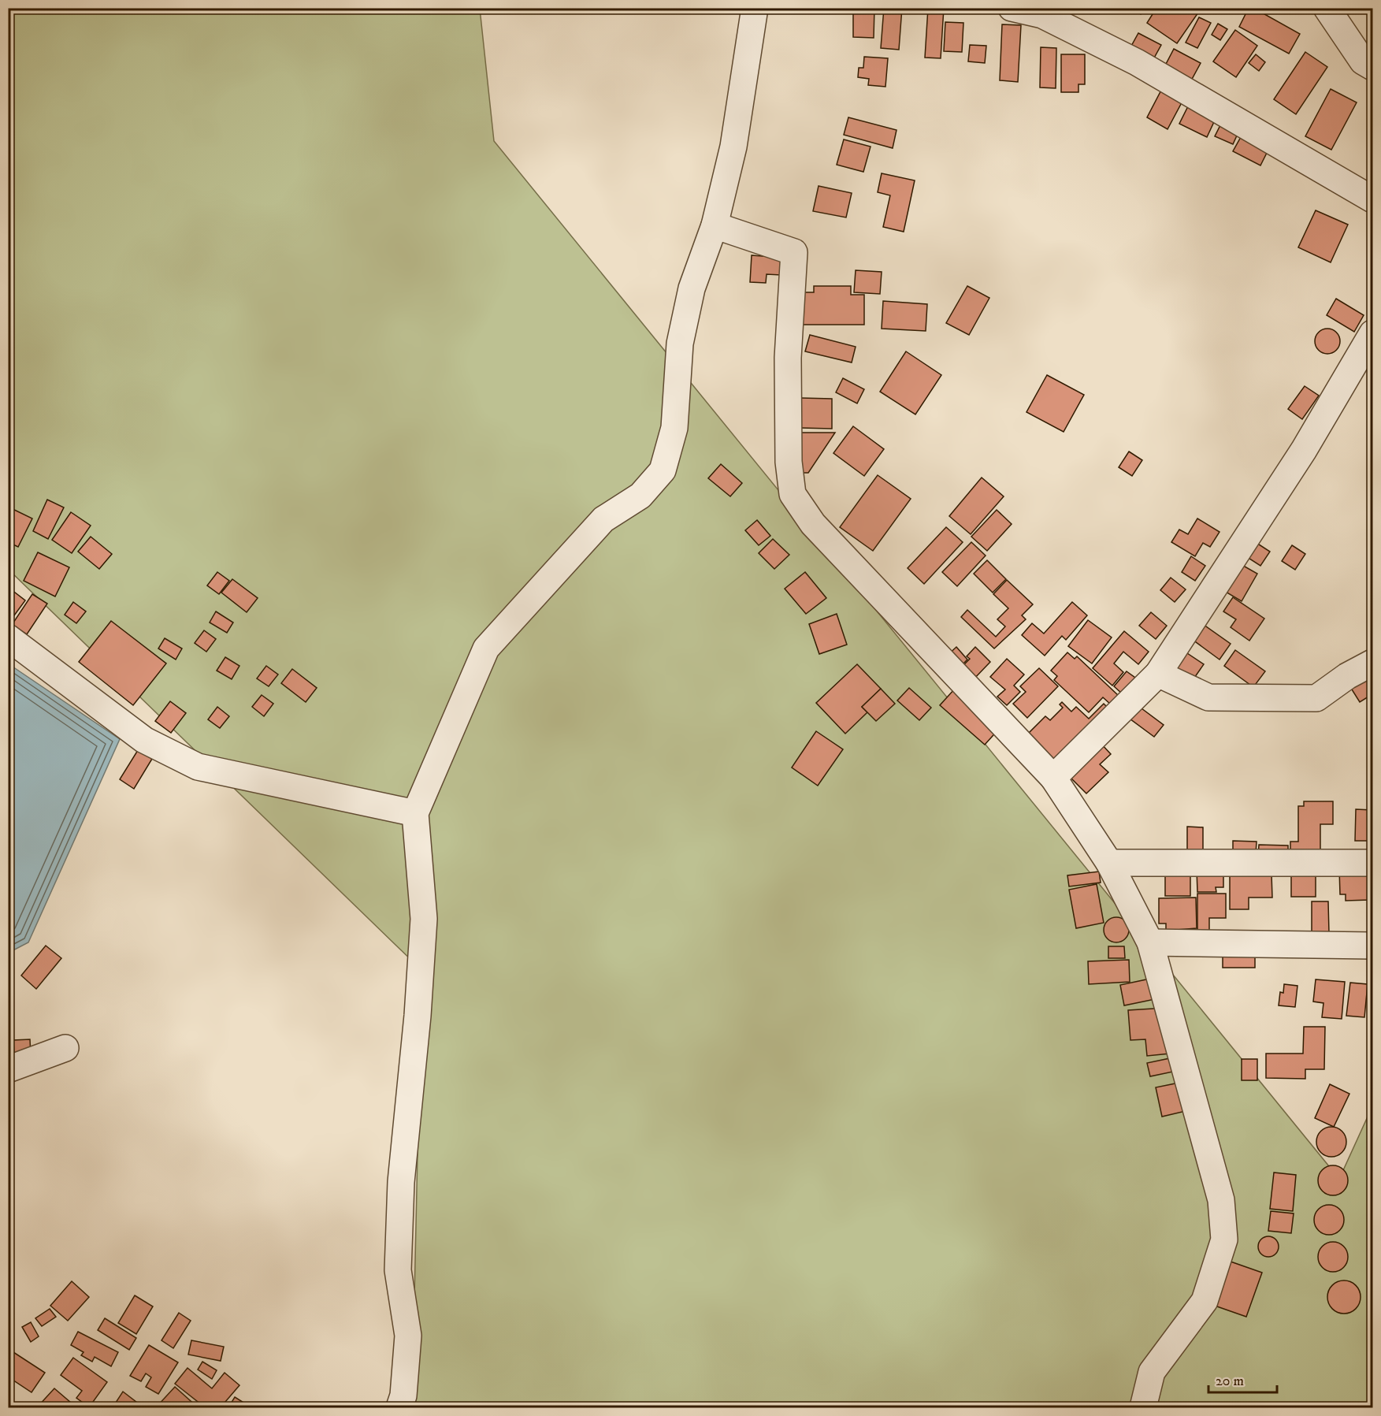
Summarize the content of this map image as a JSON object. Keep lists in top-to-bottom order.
{
  "scale_bar": "20 m"
}
